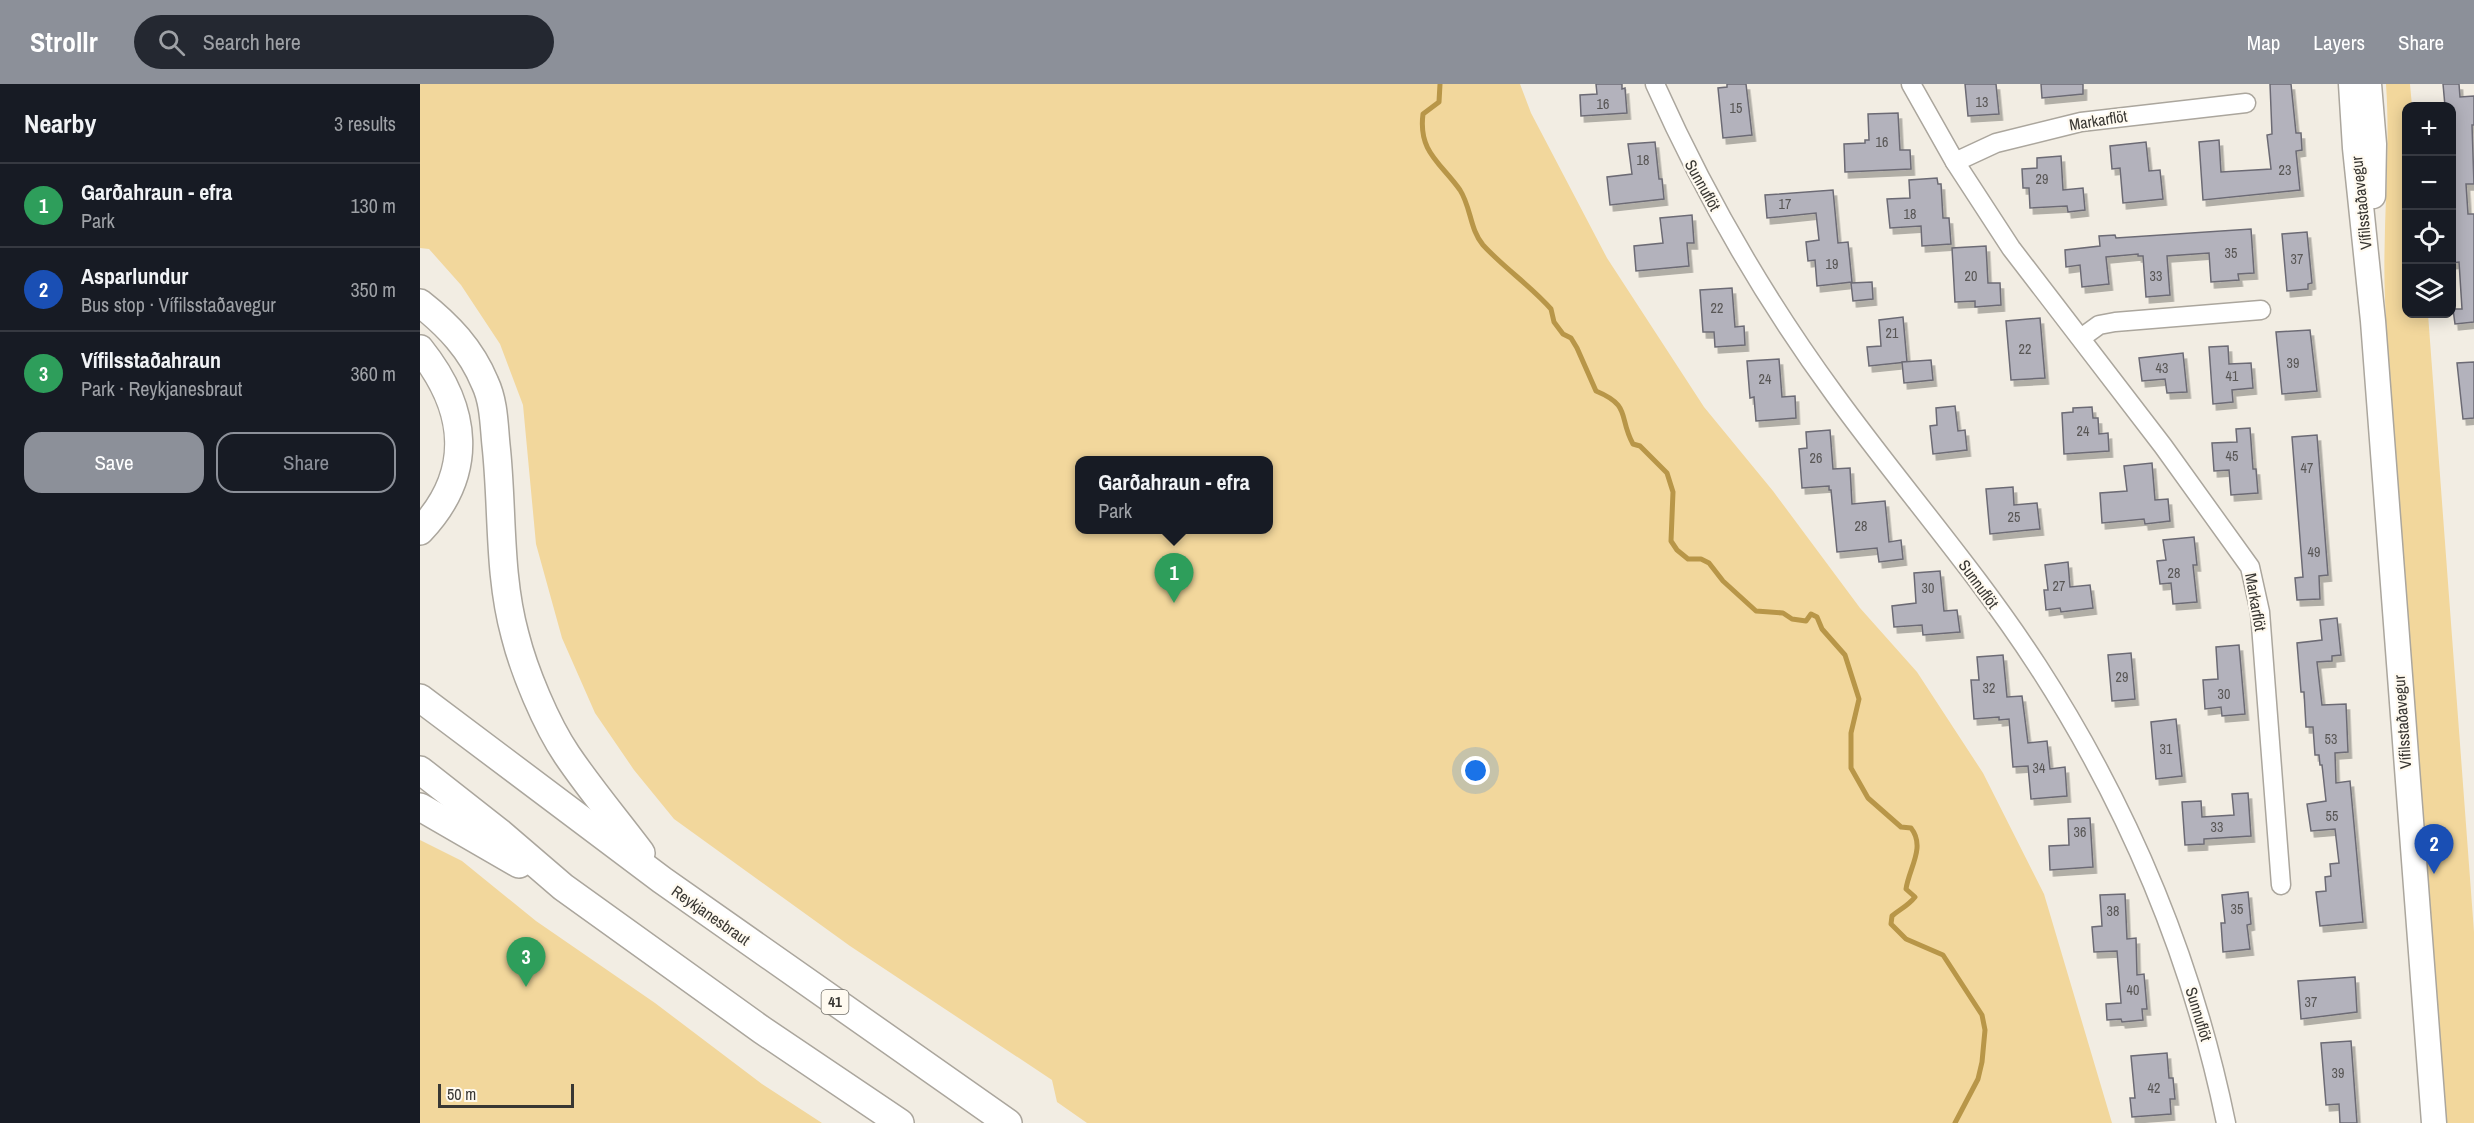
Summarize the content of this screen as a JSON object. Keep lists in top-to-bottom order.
{
  "streets": {
    "highway": ["Reykjanesbraut", "41"],
    "main road": ["Vífilsstaðavegur"],
    "street": ["Markarflöt", "Sunnuflöt"]
  },
  "house_numbers": [
    "13",
    "16",
    "15",
    "16",
    "18",
    "23",
    "29",
    "17",
    "18",
    "35",
    "37",
    "19",
    "20",
    "33",
    "22",
    "21",
    "22",
    "39",
    "43",
    "41",
    "24",
    "24",
    "45",
    "26",
    "47",
    "25",
    "28",
    "49",
    "28",
    "27",
    "30",
    "29",
    "32",
    "30",
    "53",
    "31",
    "34",
    "55",
    "33",
    "36",
    "35",
    "38",
    "40",
    "37",
    "39",
    "42"
  ],
  "scale_bar": "50 m",
  "page": {
    "header": "Strollr",
    "search": "Search here",
    "nav": ["Map", "Layers", "Share"],
    "heading": ["Nearby", "3 results"],
    "map_buttons": ["+", "−"],
    "list": [
      {
        "mark": "1",
        "name": "Garðahraun - efra",
        "note": "Park",
        "value": "130 m"
      },
      {
        "mark": "2",
        "name": "Asparlundur",
        "note": "Bus stop · Vífilsstaðavegur",
        "value": "350 m"
      },
      {
        "mark": "3",
        "name": "Vífilsstaðahraun",
        "note": "Park · Reykjanesbraut",
        "value": "360 m"
      }
    ],
    "buttons": ["Save", "Share"],
    "popup": ["Garðahraun - efra", "Park"],
    "pins": ["1", "2", "3"],
    "scale": "50 m"
  }
}
